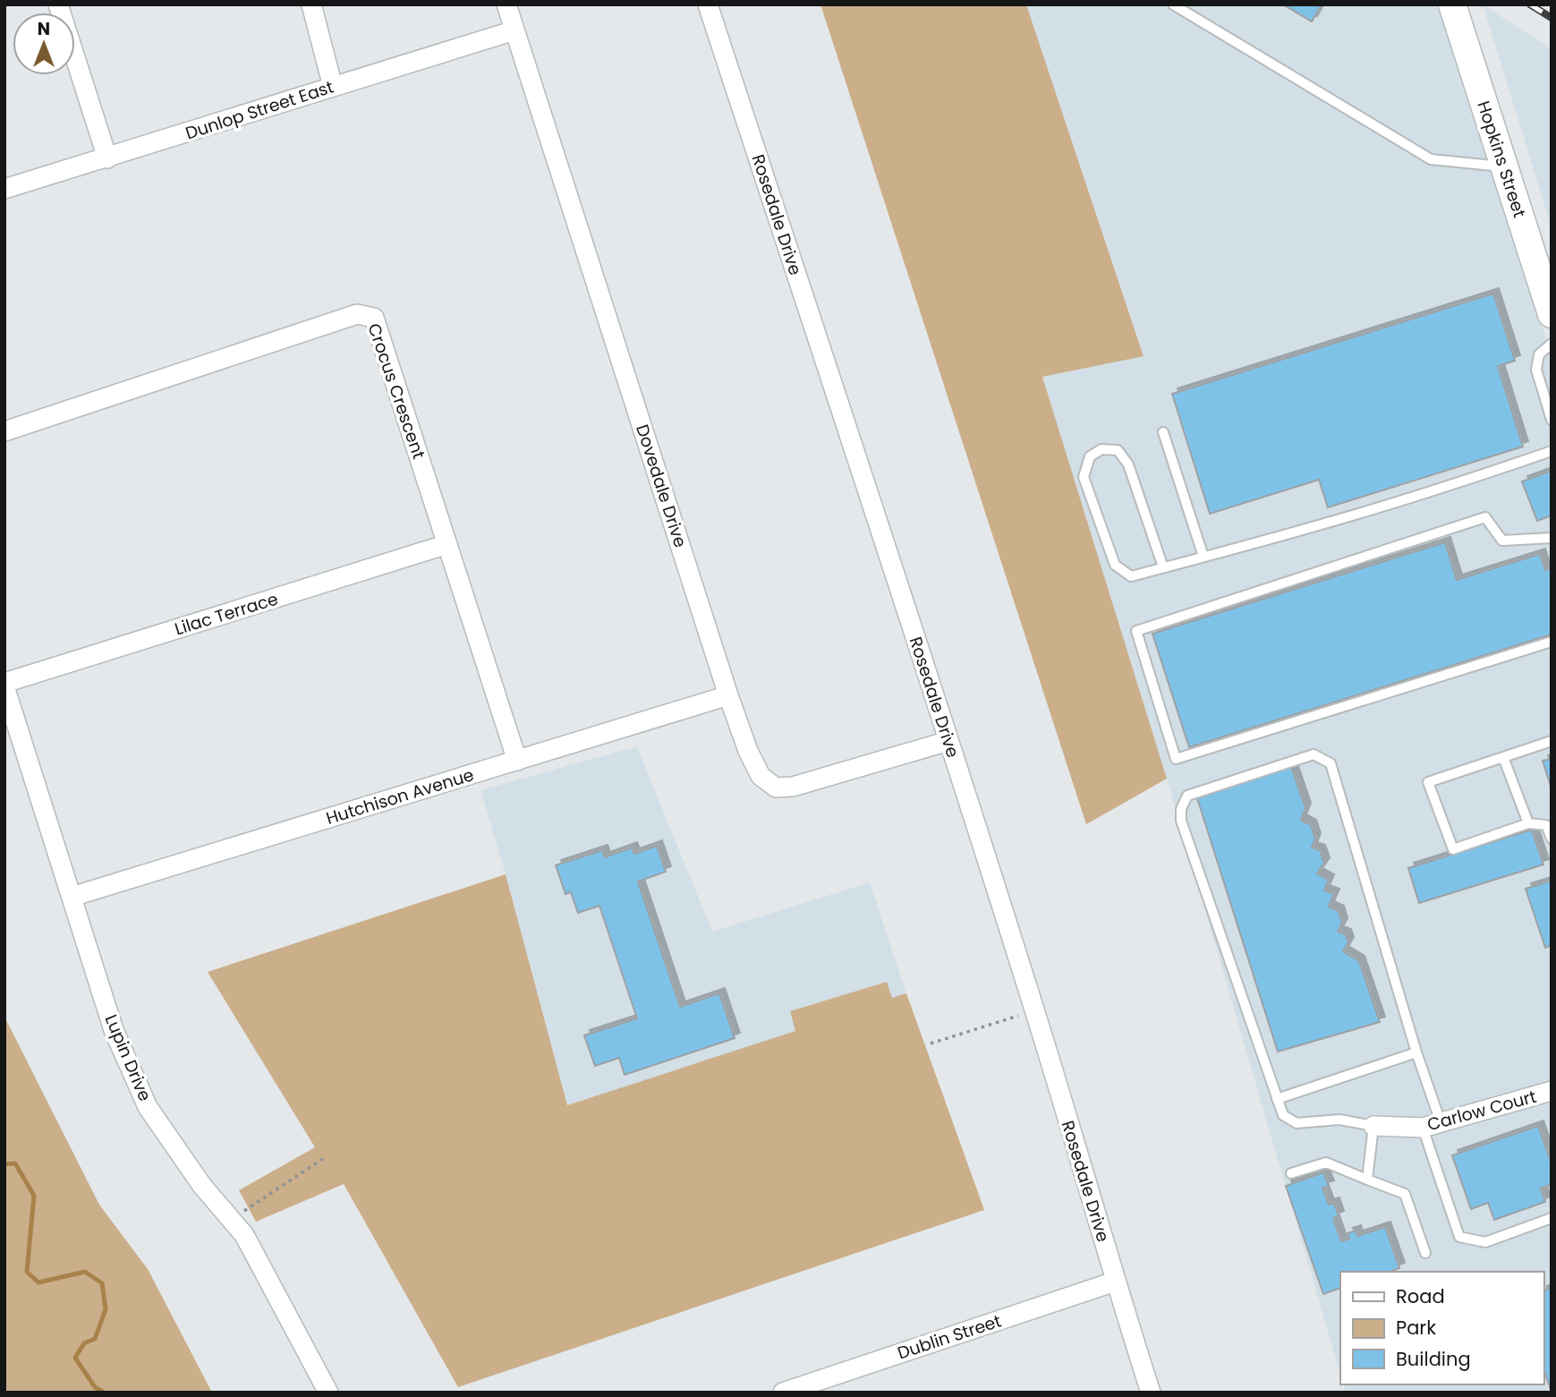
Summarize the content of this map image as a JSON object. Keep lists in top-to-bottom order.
{
  "streets": {
    "main road": ["Hopkins Street"],
    "street": [
      "Dunlop Street East",
      "Rosedale Drive",
      "Crocus Crescent",
      "Dovedale Drive",
      "Lilac Terrace",
      "Hutchison Avenue",
      "Lupin Drive",
      "Carlow Court",
      "Dublin Street"
    ]
  },
  "crossings": [
    ["Dunlop Street East", "Dovedale Drive"],
    ["Rosedale Drive", "Dovedale Drive"],
    ["Rosedale Drive", "Dublin Street"],
    ["Crocus Crescent", "Lilac Terrace"],
    ["Crocus Crescent", "Hutchison Avenue"],
    ["Dovedale Drive", "Hutchison Avenue"],
    ["Lilac Terrace", "Lupin Drive"],
    ["Hutchison Avenue", "Lupin Drive"]
  ],
  "legend": ["Road", "Park", "Building"],
  "north": "top"
}
